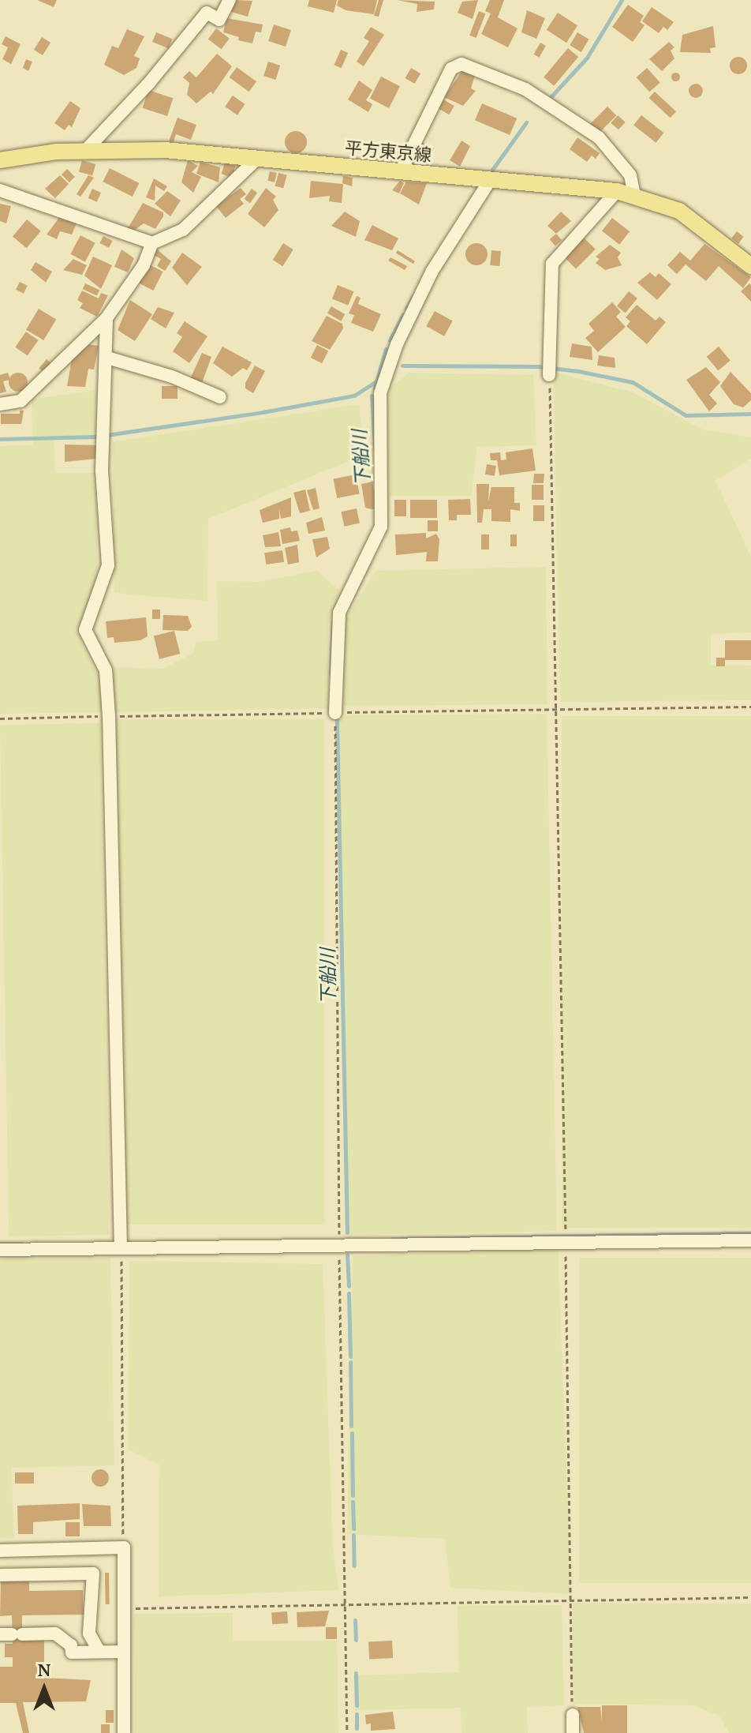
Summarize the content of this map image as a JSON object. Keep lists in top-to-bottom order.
{
  "streets": {
    "main road": ["平方東京線"]
  },
  "water": ["下船川"],
  "north": "top"
}
